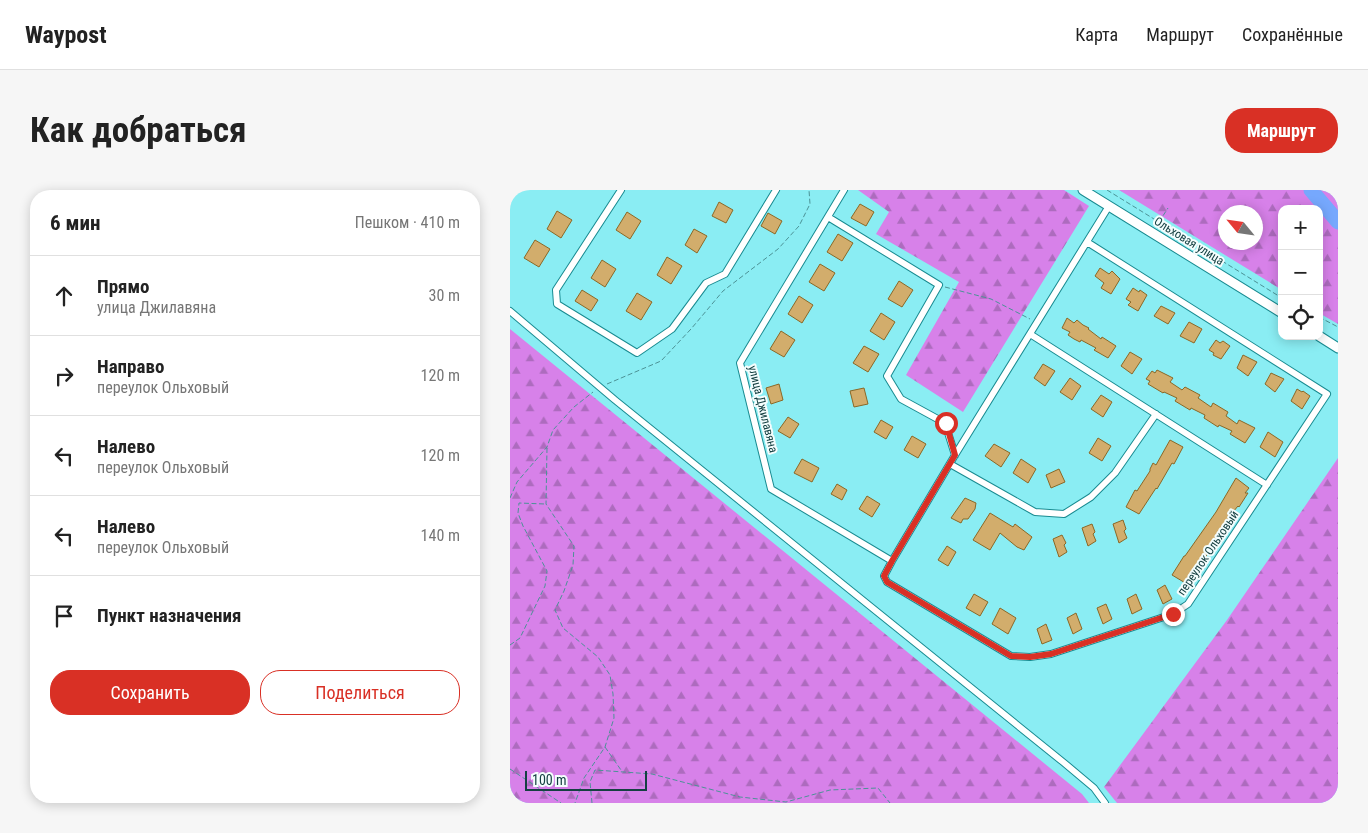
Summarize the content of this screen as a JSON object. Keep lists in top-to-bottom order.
{
  "streets": {
    "main road": ["Ольховая улица"],
    "street": ["улица Джилавяна", "переулок Ольховый"]
  },
  "crossings": [
    ["Ольховая улица", "переулок Ольховый"],
    ["улица Джилавяна", "переулок Ольховый"]
  ],
  "scale_bar": "100 m",
  "north": "top left",
  "page": {
    "header": "Waypost",
    "nav": ["Карта", "Маршрут", "Сохранённые"],
    "buttons": [
      "Маршрут",
      ["Сохранить", "Поделиться"]
    ],
    "title": "Как добраться",
    "heading": ["6 мин", "Пешком · 410 m"],
    "map_buttons": ["+", "−"],
    "list": [
      ["Прямо", "улица Джилавяна", "30 m"],
      ["Направо", "переулок Ольховый", "120 m"],
      ["Налево", "переулок Ольховый", "120 m"],
      ["Налево", "переулок Ольховый", "140 m"],
      "Пункт назначения"
    ],
    "scale": "100 m"
  }
}
